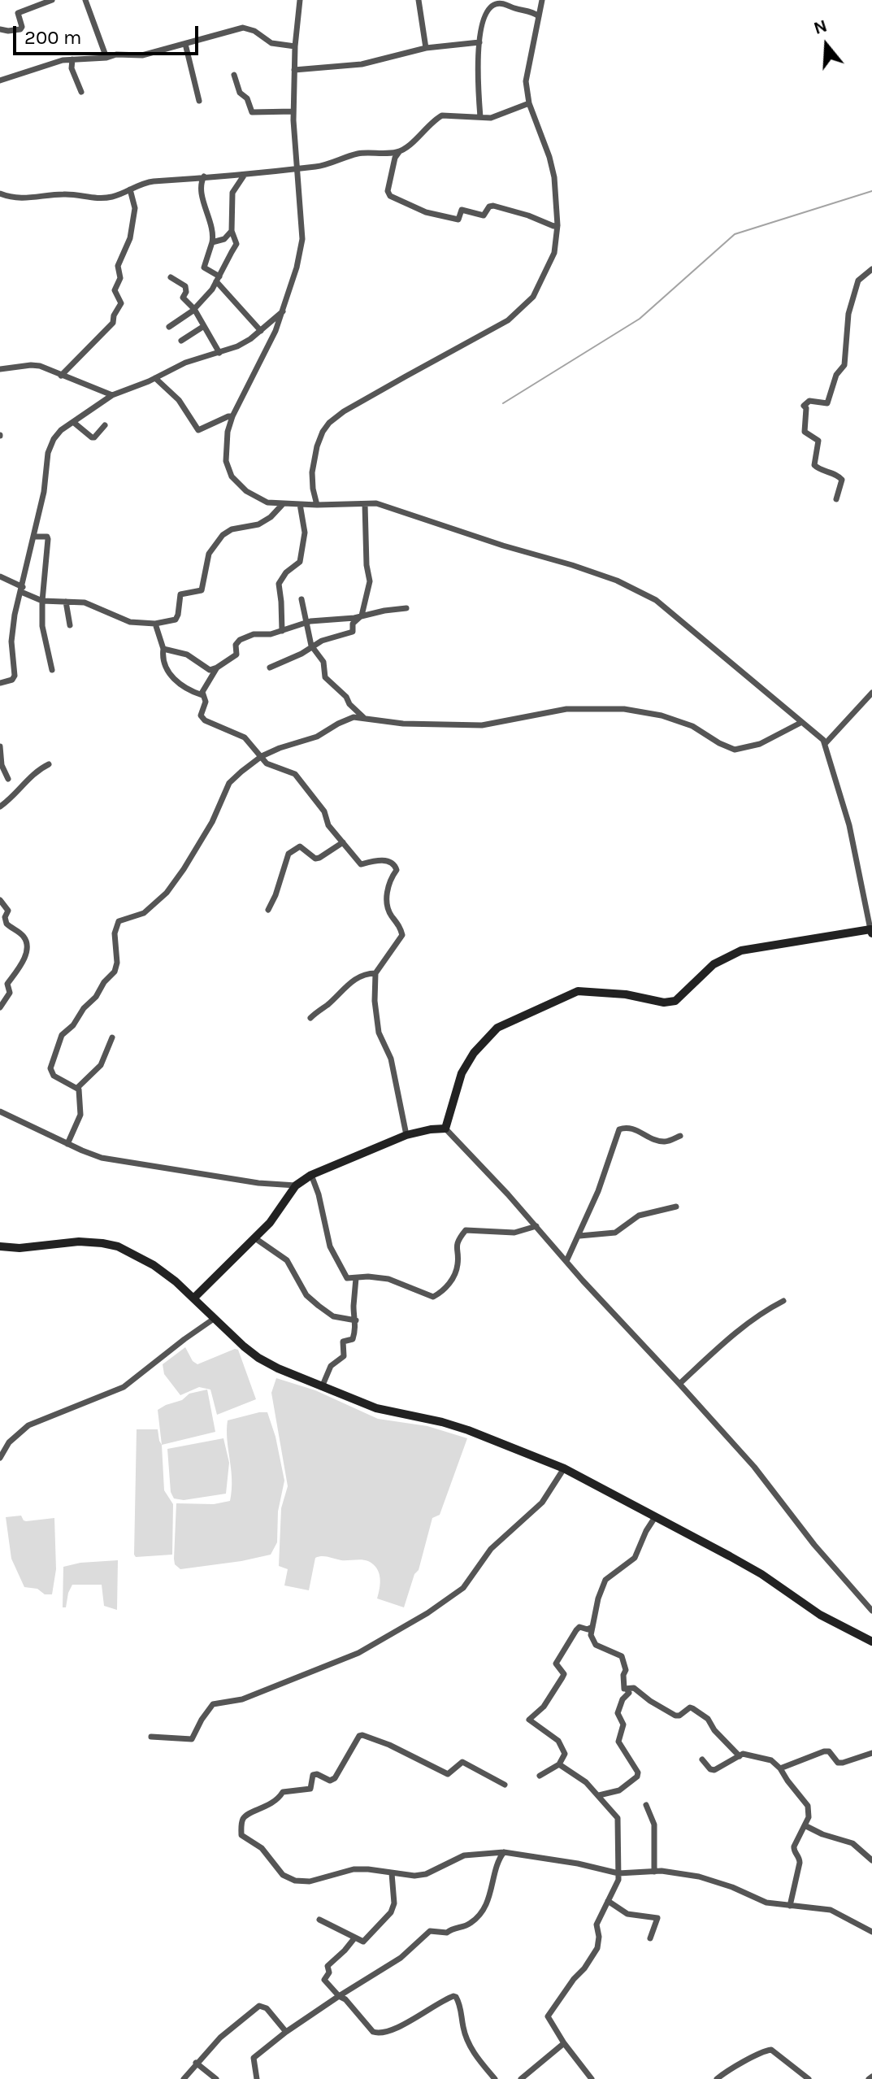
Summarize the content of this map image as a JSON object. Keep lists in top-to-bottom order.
{
  "scale_bar": "200 m",
  "north": "top"
}
